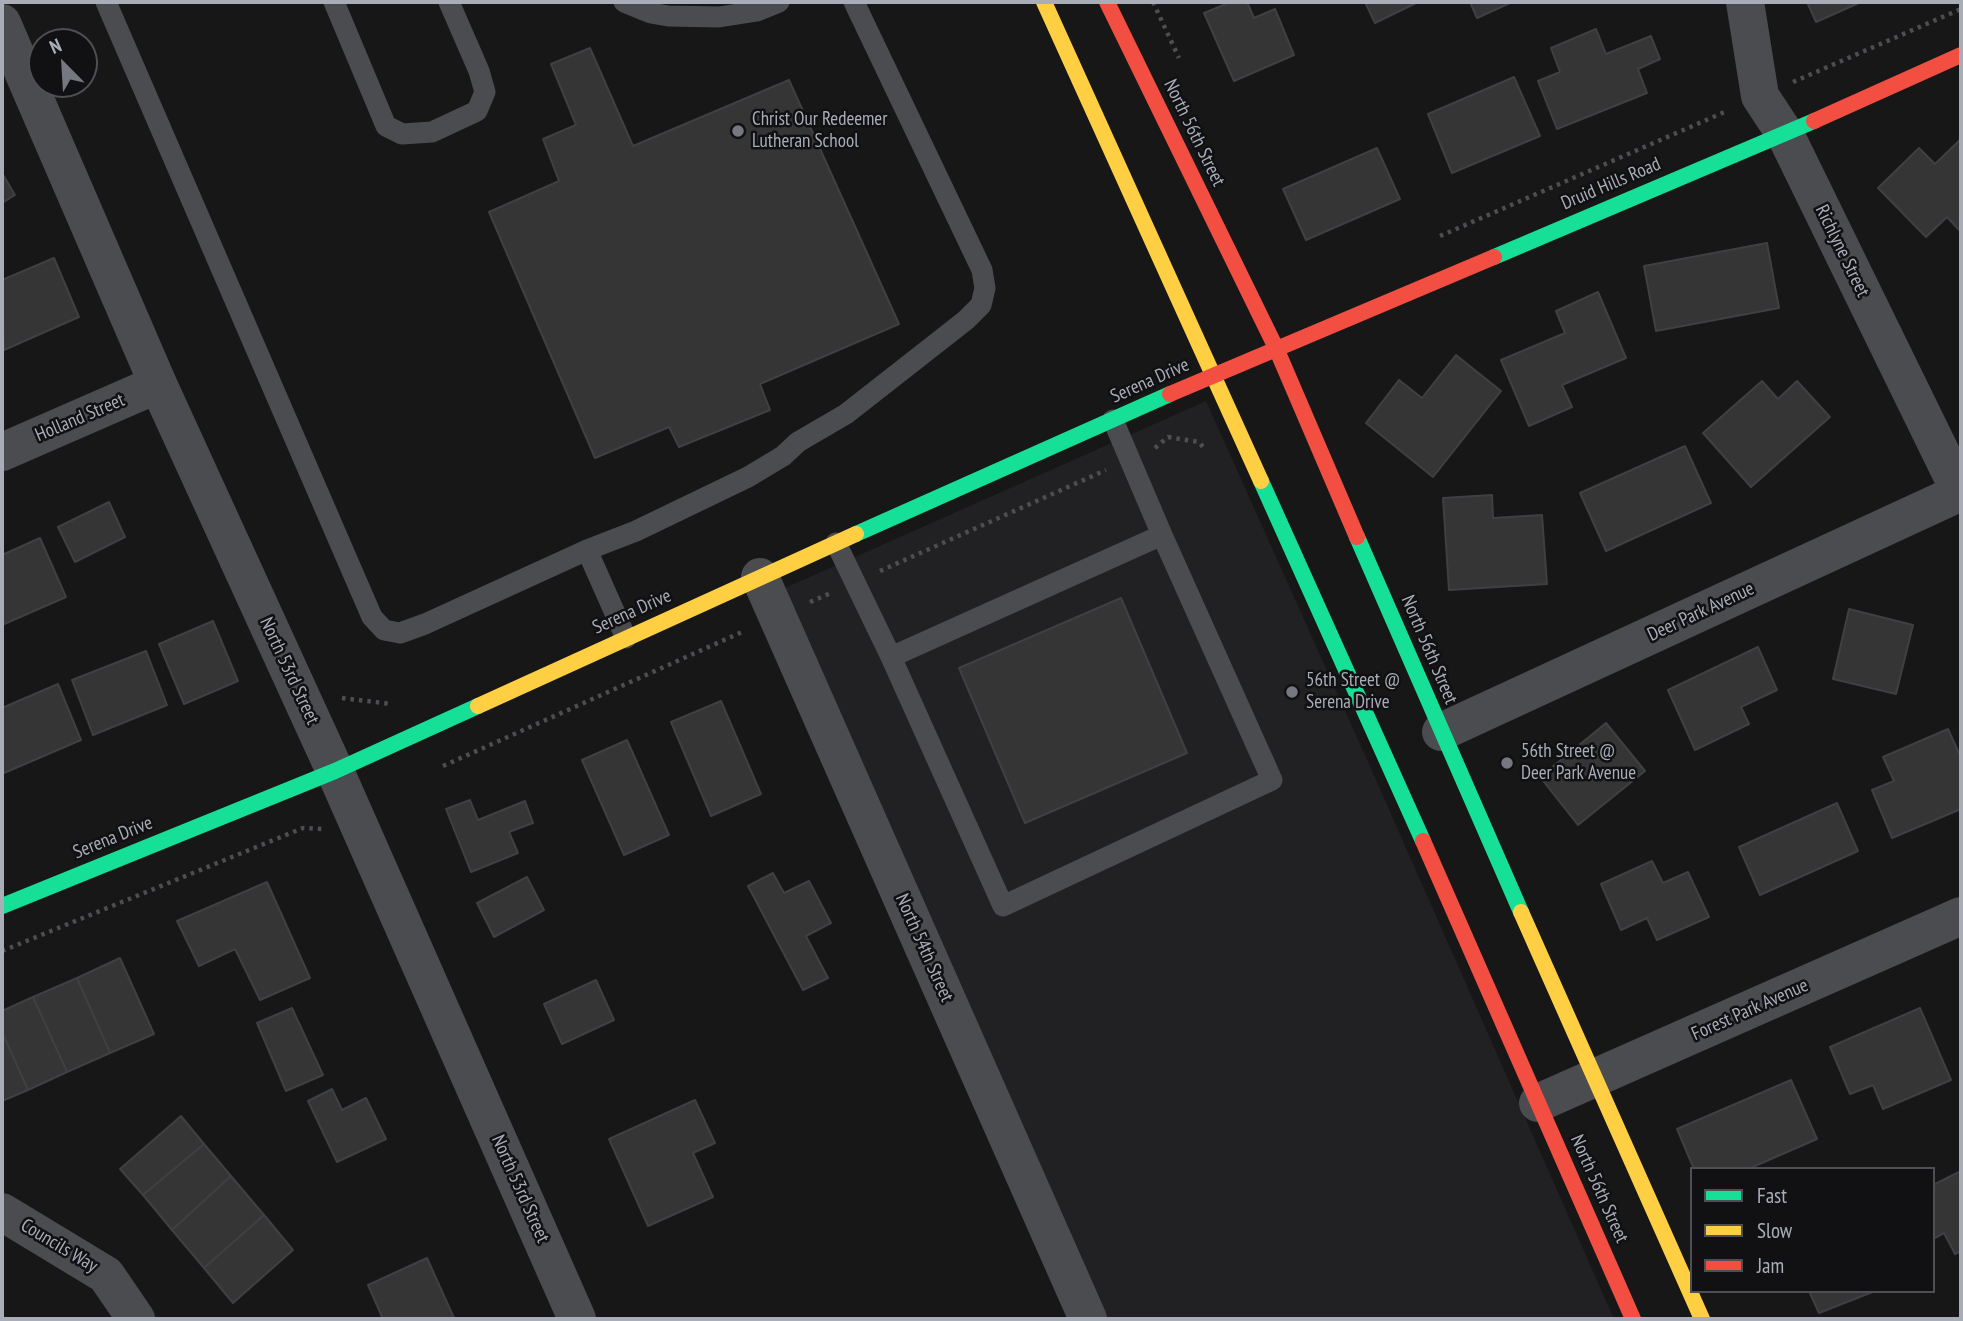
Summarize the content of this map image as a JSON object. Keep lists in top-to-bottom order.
{
  "streets": {
    "main road": ["North 56th Street", "Druid Hills Road", "Serena Drive"],
    "street": [
      "Richlyne Street",
      "Holland Street",
      "Deer Park Avenue",
      "North 53rd Street",
      "North 54th Street",
      "Forest Park Avenue",
      "Councils Way"
    ]
  },
  "crossings": [
    ["North 56th Street", "Druid Hills Road"],
    ["North 56th Street", "Serena Drive"],
    ["North 56th Street", "Deer Park Avenue"],
    ["North 56th Street", "Forest Park Avenue"],
    ["Druid Hills Road", "Richlyne Street"],
    ["Druid Hills Road", "Serena Drive"],
    ["Richlyne Street", "Deer Park Avenue"],
    ["Serena Drive", "North 53rd Street"],
    ["Serena Drive", "North 54th Street"],
    ["Holland Street", "North 53rd Street"]
  ],
  "places": ["Christ Our Redeemer Lutheran School", "56th Street @ Serena Drive", "56th Street @ Deer Park Avenue"],
  "legend": ["Fast", "Slow", "Jam"],
  "north": "top left"
}
